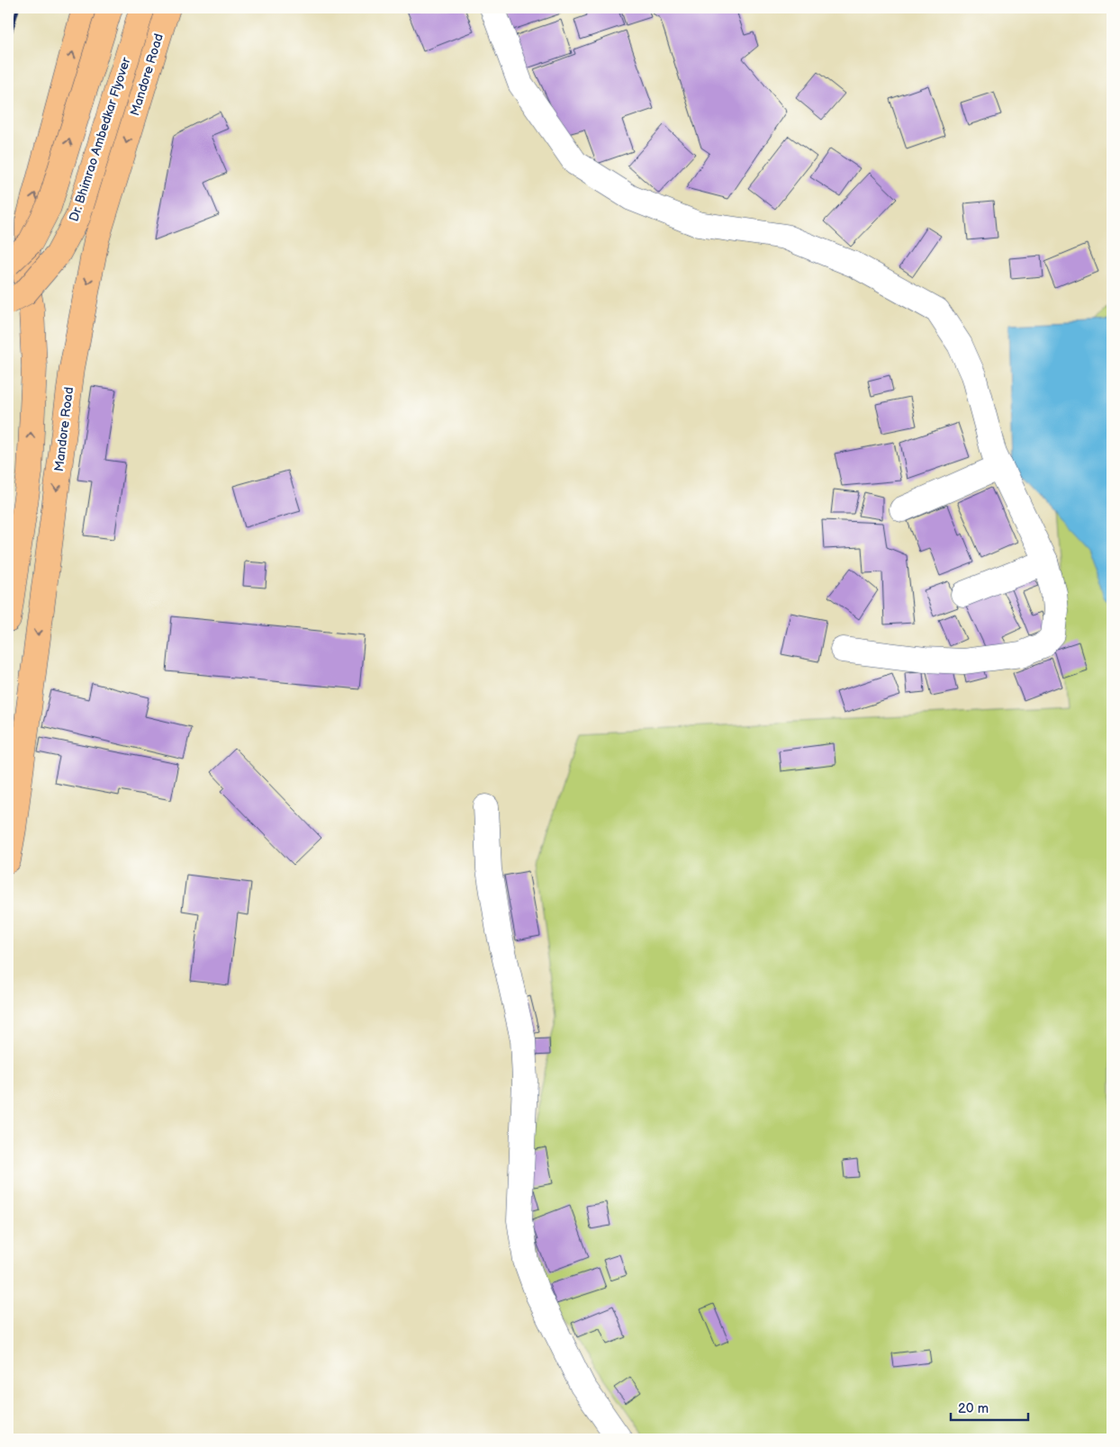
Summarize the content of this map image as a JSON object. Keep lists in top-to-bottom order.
{
  "streets": {
    "main road": ["Mandore Road", "Dr. Bhimrao Ambedkar Flyover"]
  },
  "scale_bar": "20 m"
}
